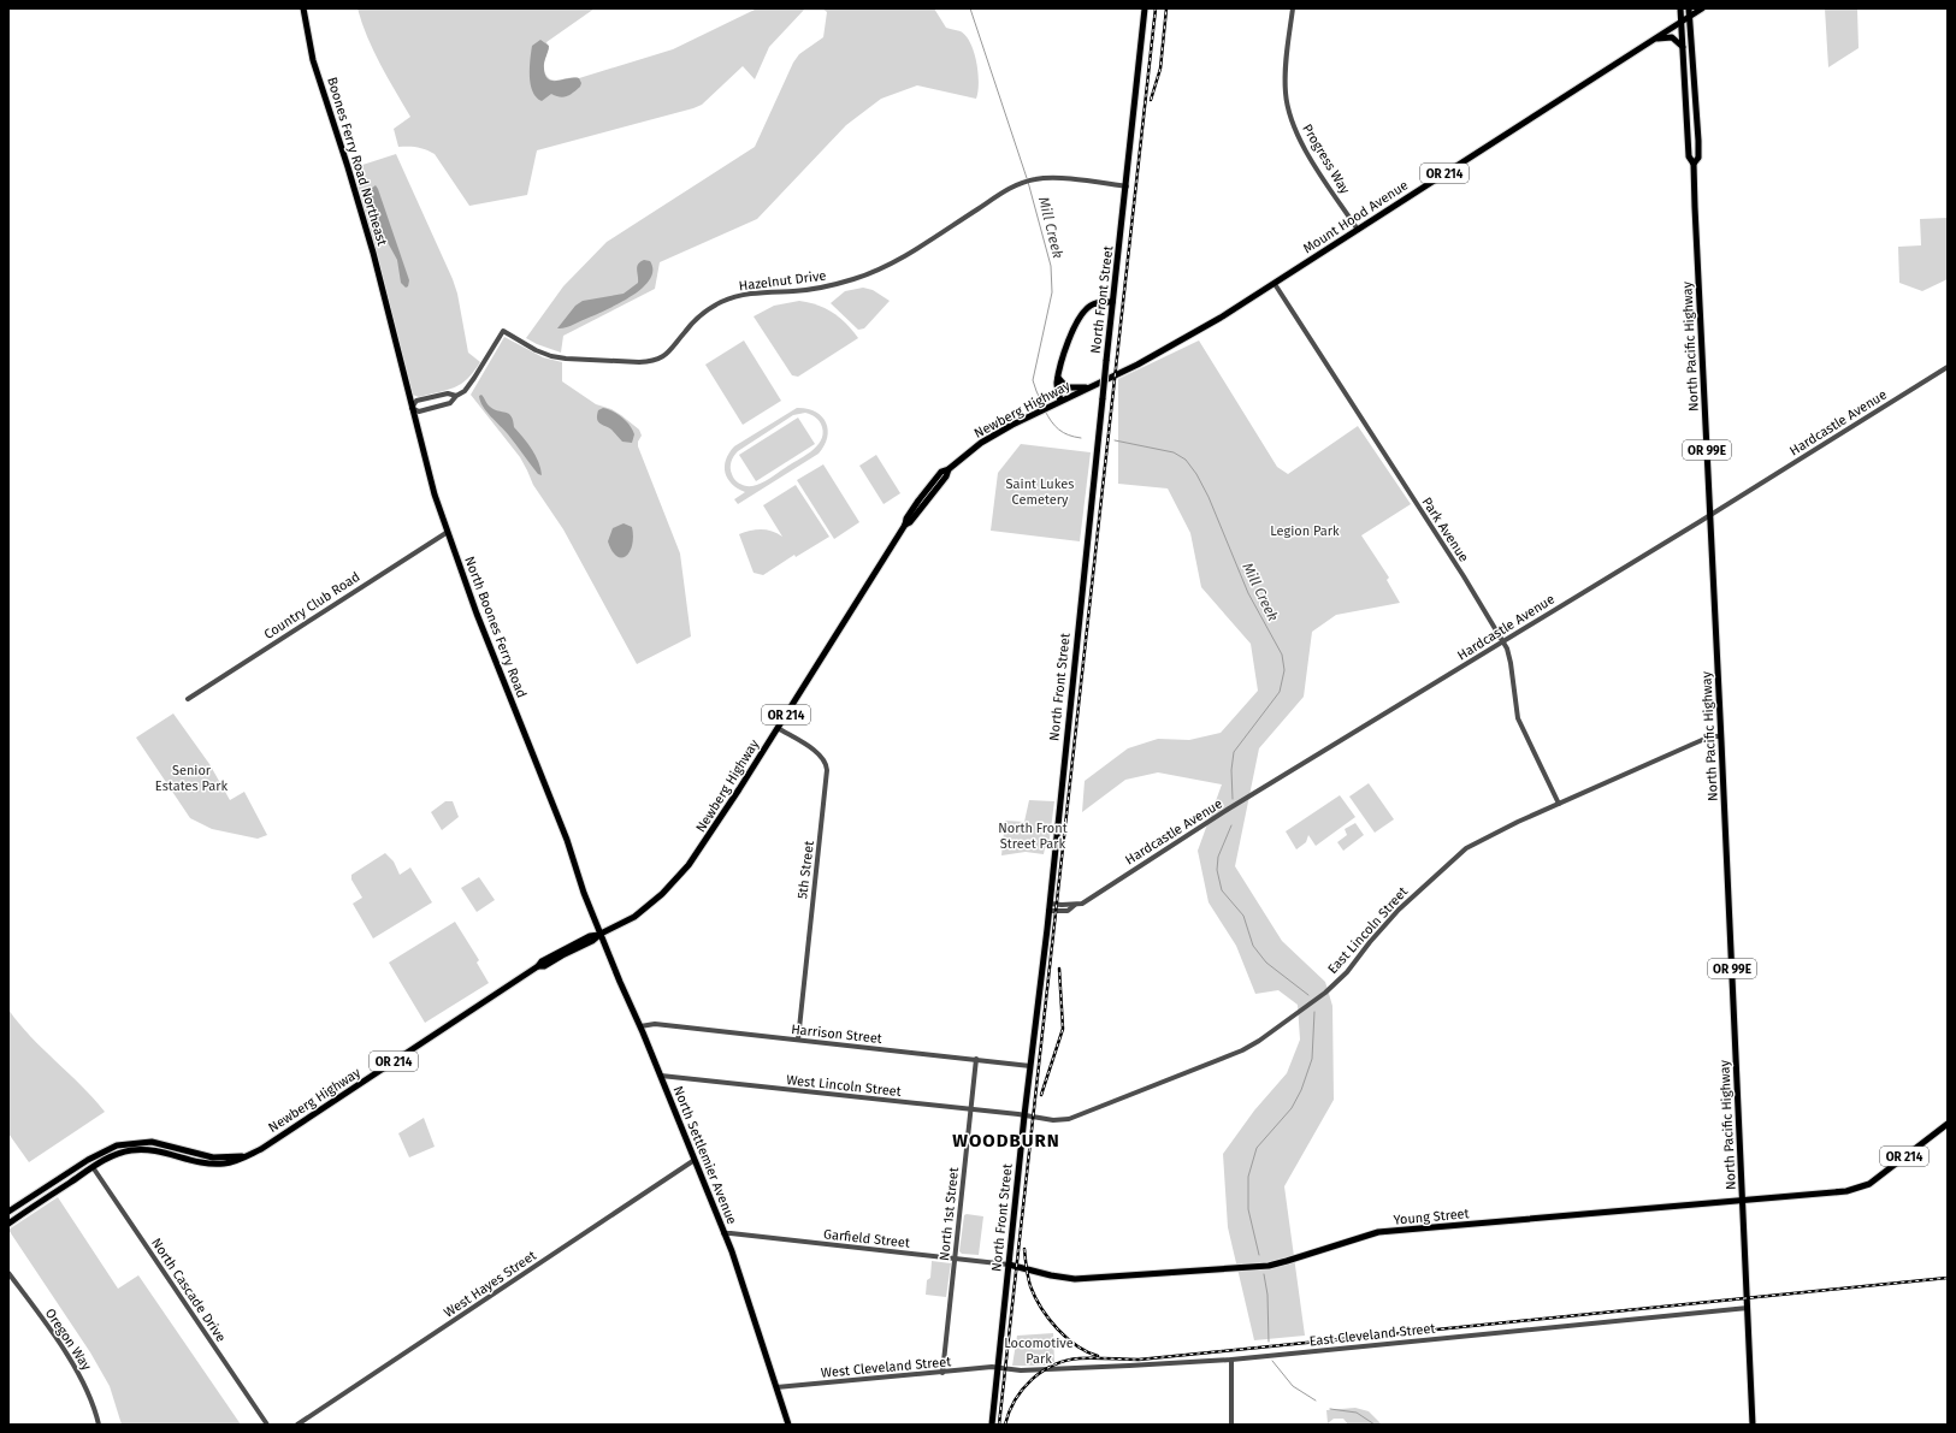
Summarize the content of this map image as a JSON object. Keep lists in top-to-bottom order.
{
  "streets": {
    "main road": [
      "Boones Ferry Road Northeast",
      "OR 214",
      "Mount Hood Avenue",
      "North Front Street",
      "North Pacific Highway",
      "Newberg Highway",
      "OR 99E",
      "North Boones Ferry Road",
      "North Settlemier Avenue",
      "Young Street"
    ],
    "street": [
      "Progress Way",
      "Hazelnut Drive",
      "Hardcastle Avenue",
      "Park Avenue",
      "Country Club Road",
      "5th Street",
      "East Lincoln Street",
      "Harrison Street",
      "West Lincoln Street",
      "North 1st Street",
      "Garfield Street",
      "West Hayes Street",
      "North Cascade Drive",
      "East Cleveland Street",
      "Oregon Way",
      "West Cleveland Street"
    ]
  },
  "crossings": [
    ["Progress Way", "Mount Hood Avenue"],
    ["Boones Ferry Road Northeast", "North Boones Ferry Road"],
    ["Mount Hood Avenue", "North Pacific Highway"],
    ["Mount Hood Avenue", "Newberg Highway"],
    ["Mount Hood Avenue", "Park Avenue"],
    ["Hazelnut Drive", "North Front Street"],
    ["North Front Street", "Hardcastle Avenue"],
    ["North Front Street", "East Lincoln Street"],
    ["North Front Street", "Harrison Street"],
    ["North Front Street", "West Lincoln Street"],
    ["North Front Street", "Young Street"],
    ["North Front Street", "Garfield Street"],
    ["North Front Street", "East Cleveland Street"],
    ["North Front Street", "West Cleveland Street"],
    ["North Pacific Highway", "Hardcastle Avenue"],
    ["North Pacific Highway", "OR 99E"],
    ["North Pacific Highway", "East Lincoln Street"],
    ["North Pacific Highway", "Young Street"],
    ["North Pacific Highway", "East Cleveland Street"],
    ["Newberg Highway", "North Boones Ferry Road"],
    ["Newberg Highway", "5th Street"],
    ["Newberg Highway", "North Settlemier Avenue"],
    ["Newberg Highway", "North Cascade Drive"],
    ["Hardcastle Avenue", "Park Avenue"],
    ["OR 99E", "East Cleveland Street"],
    ["Park Avenue", "East Lincoln Street"],
    ["Country Club Road", "North Boones Ferry Road"],
    ["North Boones Ferry Road", "North Settlemier Avenue"],
    ["5th Street", "Harrison Street"],
    ["East Lincoln Street", "West Lincoln Street"],
    ["Harrison Street", "North Settlemier Avenue"],
    ["Harrison Street", "North 1st Street"],
    ["West Lincoln Street", "North Settlemier Avenue"],
    ["West Lincoln Street", "North 1st Street"],
    ["North Settlemier Avenue", "Garfield Street"],
    ["North Settlemier Avenue", "West Hayes Street"],
    ["North Settlemier Avenue", "West Cleveland Street"],
    ["North 1st Street", "Garfield Street"],
    ["North 1st Street", "West Cleveland Street"],
    ["Young Street", "Garfield Street"],
    ["East Cleveland Street", "West Cleveland Street"]
  ],
  "districts": ["WOODBURN"],
  "water": ["Mill Creek"],
  "parks": [
    "Saint Lukes Cemetery",
    "Legion Park",
    "Senior Estates Park",
    "North Front Street Park",
    "Locomotive Park"
  ]
}
